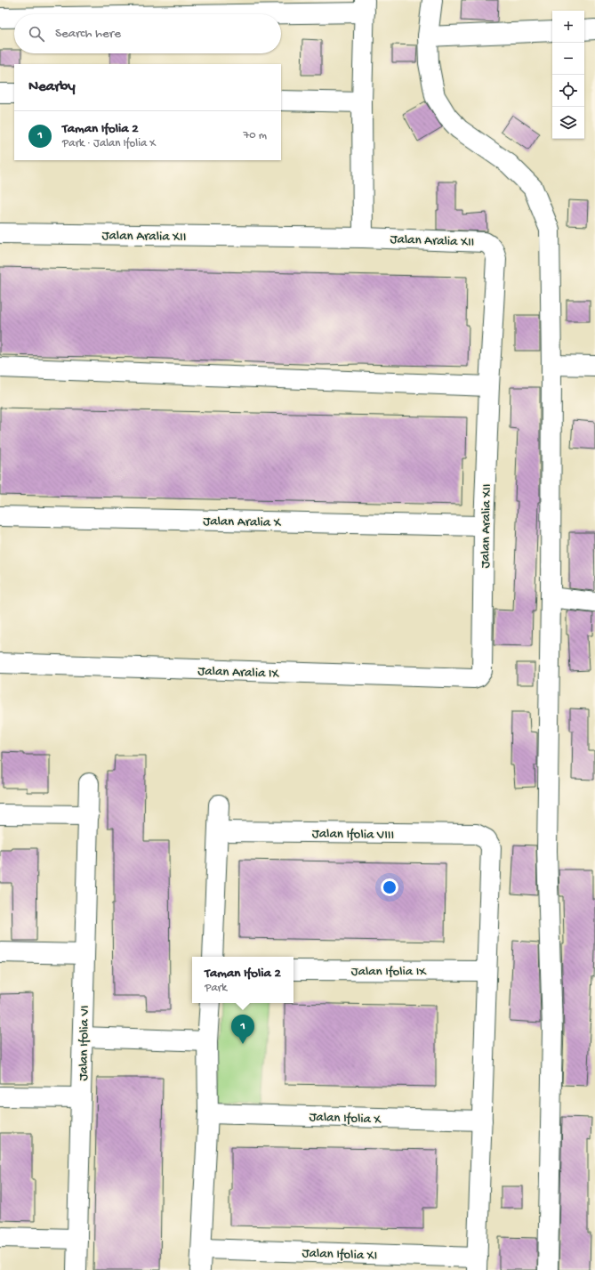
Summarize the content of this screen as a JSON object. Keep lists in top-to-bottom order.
{
  "streets": {
    "street": [
      "Jalan Aralia XII",
      "Jalan Aralia X",
      "Jalan Aralia IX",
      "Jalan Ifolia VIII",
      "Jalan Ifolia IX",
      "Jalan Ifolia VI",
      "Jalan Ifolia X",
      "Jalan Ifolia XI"
    ]
  },
  "crossings": [
    ["Jalan Aralia XII", "Jalan Aralia X"],
    ["Jalan Aralia XII", "Jalan Aralia IX"],
    ["Jalan Ifolia VIII", "Jalan Ifolia IX"]
  ],
  "page": {
    "map_buttons": ["+", "−"],
    "search": "Search here",
    "heading": "Nearby",
    "list": [
      {
        "mark": "1",
        "name": "Taman Ifolia 2",
        "note": "Park · Jalan Ifolia X",
        "value": "70 m"
      }
    ],
    "popup": ["Taman Ifolia 2", "Park"],
    "pins": "1"
  }
}
